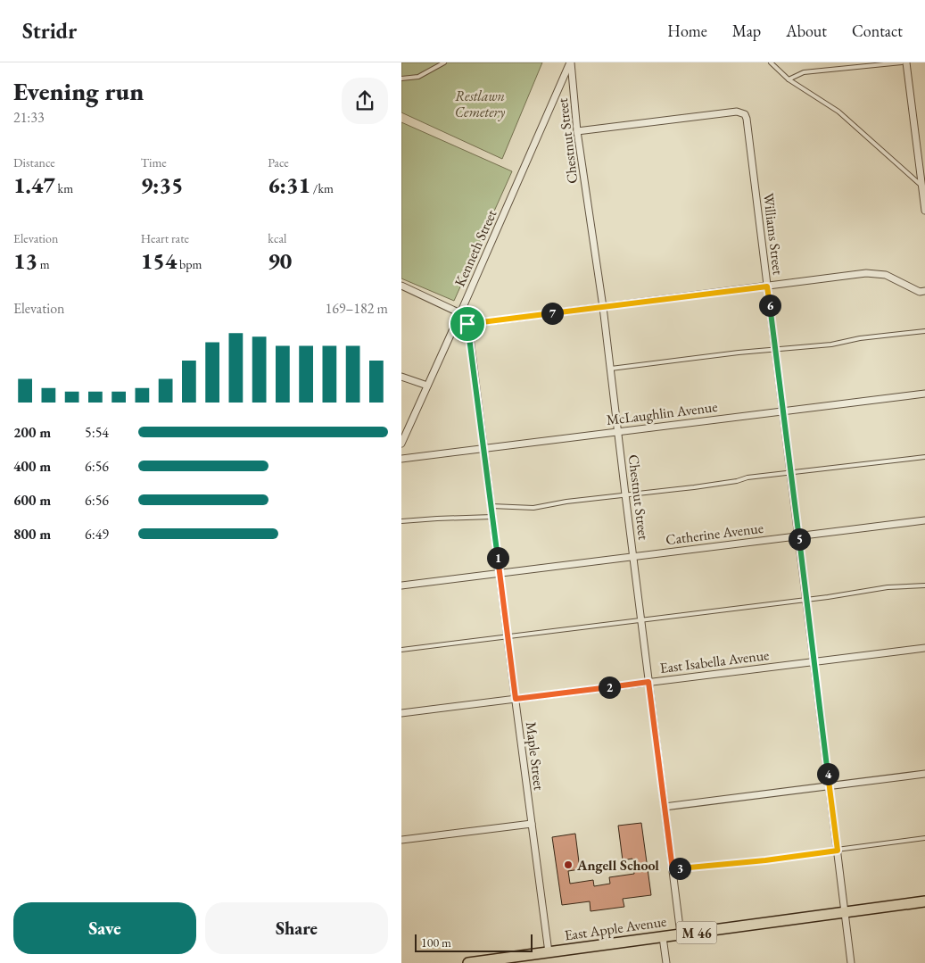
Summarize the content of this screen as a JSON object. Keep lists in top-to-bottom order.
{
  "streets": {
    "main road": ["East Apple Avenue", "M 46"],
    "street": [
      "Chestnut Street",
      "Williams Street",
      "Kenneth Street",
      "McLaughlin Avenue",
      "Catherine Avenue",
      "East Isabella Avenue",
      "Maple Street"
    ]
  },
  "crossings": [
    ["Chestnut Street", "Williams Street"],
    ["Chestnut Street", "Kenneth Street"],
    ["Chestnut Street", "McLaughlin Avenue"],
    ["Chestnut Street", "Catherine Avenue"],
    ["Chestnut Street", "East Isabella Avenue"],
    ["Chestnut Street", "East Apple Avenue"],
    ["Williams Street", "McLaughlin Avenue"],
    ["Williams Street", "Catherine Avenue"],
    ["Williams Street", "East Isabella Avenue"],
    ["Williams Street", "East Apple Avenue"],
    ["McLaughlin Avenue", "Maple Street"],
    ["Catherine Avenue", "Maple Street"],
    ["East Isabella Avenue", "Maple Street"],
    ["Maple Street", "East Apple Avenue"]
  ],
  "parks": ["Restlawn Cemetery"],
  "places": ["Angell School"],
  "scale_bar": "100 m",
  "page": {
    "header": "Stridr",
    "nav": [
      "Home",
      "Map",
      "About",
      "Contact"
    ],
    "heading": ["Evening run", "21:33"],
    "stats": [
      ["Distance", "1.47 km"],
      ["Time", "9:35"],
      ["Pace", "6:31 /km"],
      ["Elevation", "13 m"],
      ["Heart rate", "154 bpm"],
      ["kcal", "90"]
    ],
    "chart": ["Elevation", "169–182 m"],
    "pins": [
      "6",
      "7",
      "5",
      "1",
      "2",
      "4",
      "3"
    ],
    "list": [
      {
        "name": "200 m",
        "note": "5:54"
      },
      {
        "name": "400 m",
        "note": "6:56"
      },
      {
        "name": "600 m",
        "note": "6:56"
      },
      {
        "name": "800 m",
        "note": "6:49"
      }
    ],
    "buttons": ["Save", "Share"],
    "scale": "100 m"
  }
}
